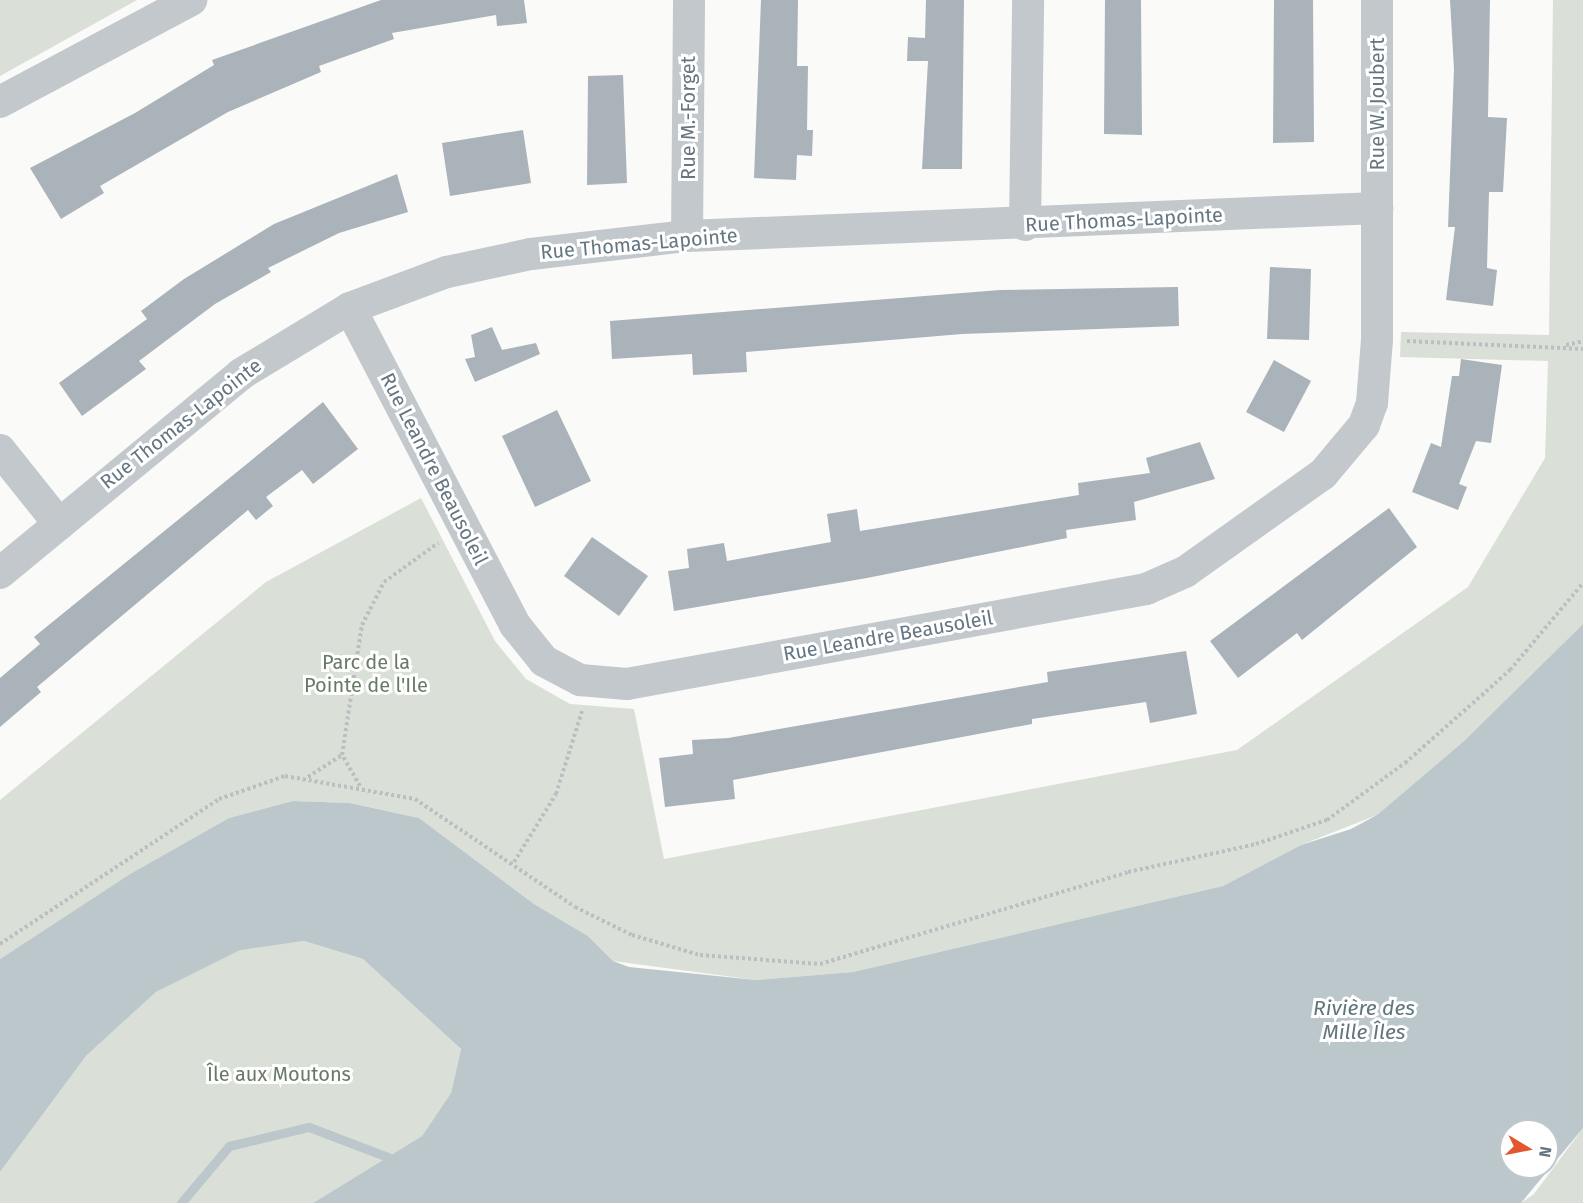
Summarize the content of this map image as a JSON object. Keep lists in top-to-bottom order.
{
  "streets": {
    "street": [
      "Rue W. Joubert",
      "Rue M.-Forget",
      "Rue Thomas-Lapointe",
      "Rue Leandre Beausoleil"
    ]
  },
  "crossings": [
    ["Rue W. Joubert", "Rue Thomas-Lapointe"],
    ["Rue W. Joubert", "Rue Leandre Beausoleil"],
    ["Rue M.-Forget", "Rue Thomas-Lapointe"],
    ["Rue Thomas-Lapointe", "Rue Leandre Beausoleil"]
  ],
  "water": ["Rivière des Mille Îles"],
  "parks": ["Parc de la Pointe de l'Ile", "Île aux Moutons"],
  "north": "right"
}
